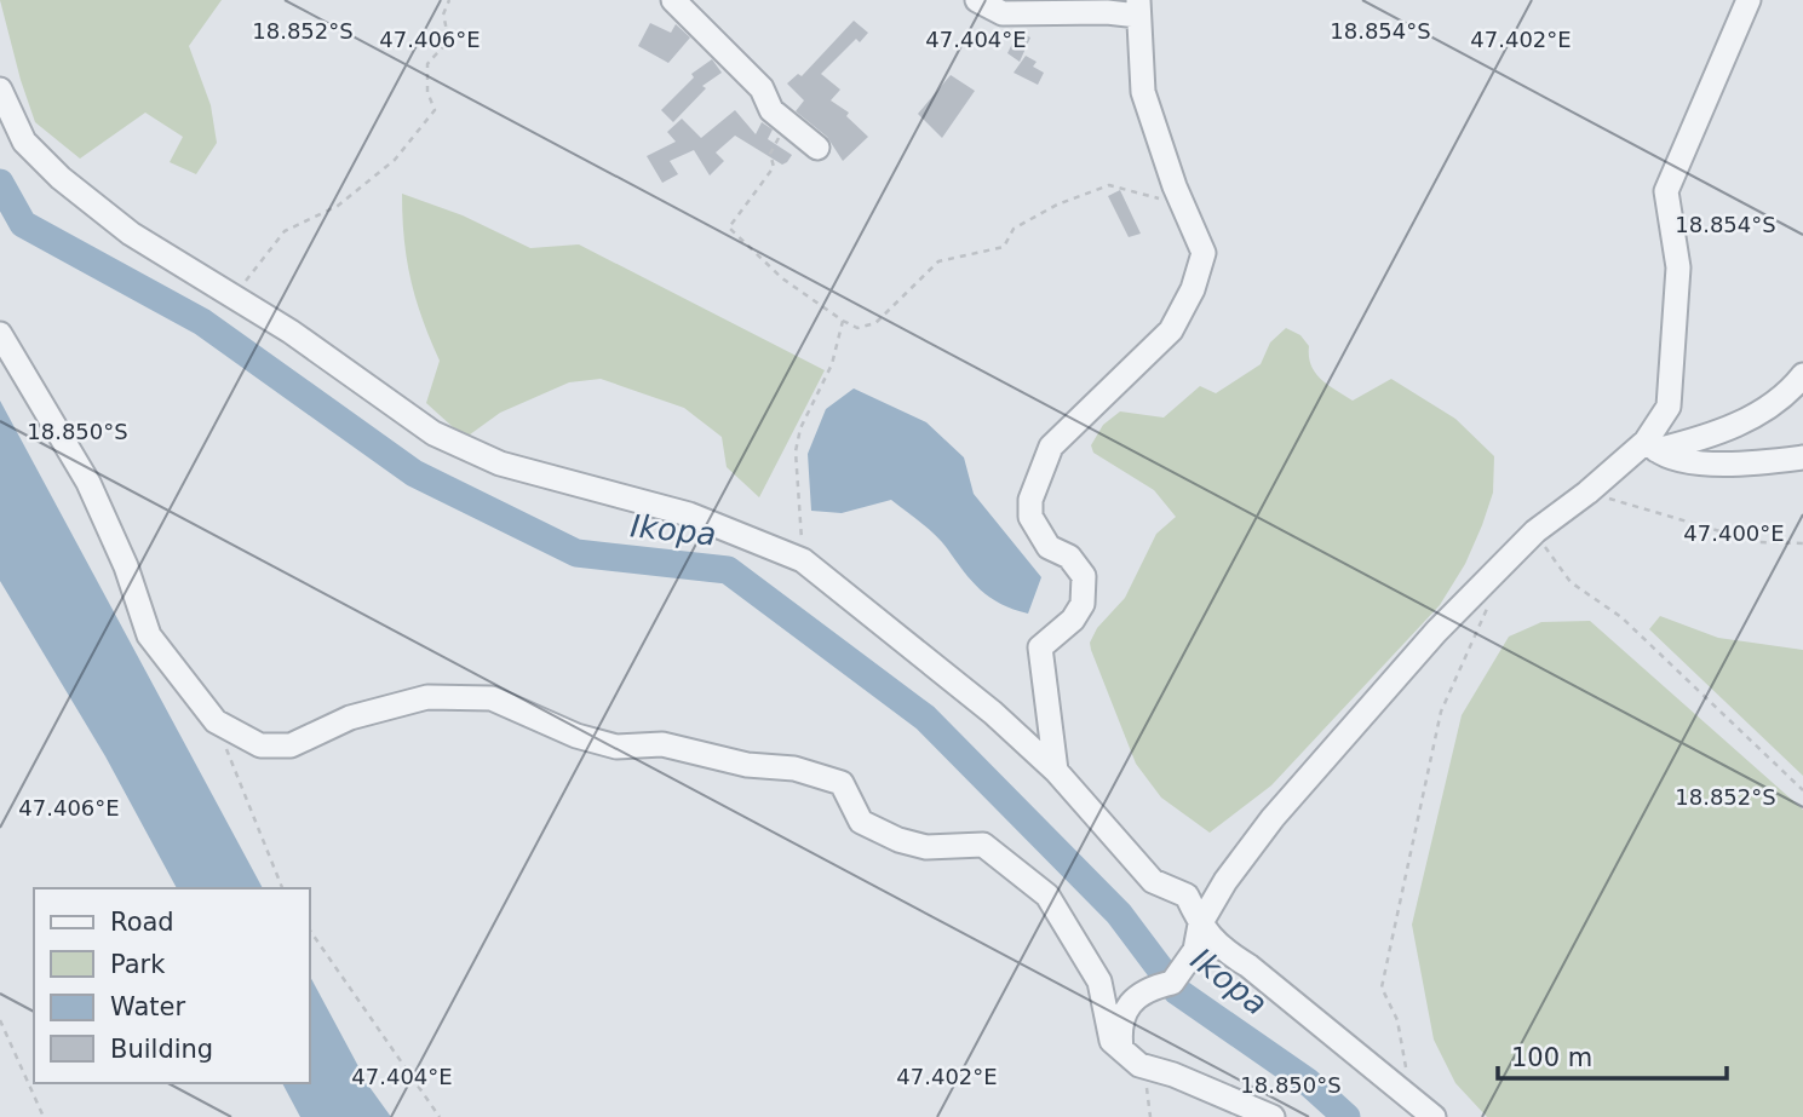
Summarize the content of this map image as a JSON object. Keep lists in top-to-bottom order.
{
  "water": ["Ikopa"],
  "legend": [
    "Road",
    "Park",
    "Water",
    "Building"
  ],
  "scale_bar": "100 m",
  "coordinates": [
    "18.852°S",
    "18.854°S",
    "47.406°E",
    "47.404°E",
    "47.402°E",
    "18.850°S",
    "47.400°E"
  ]
}
